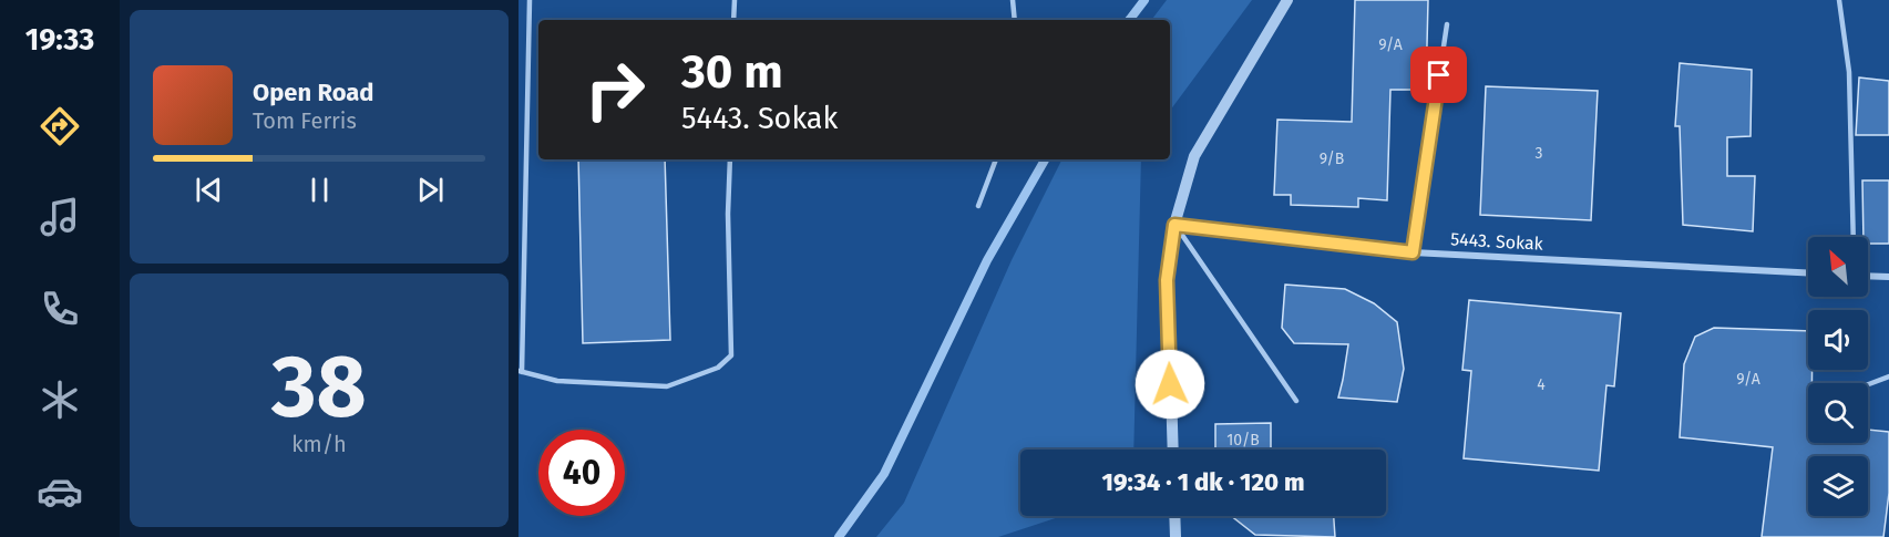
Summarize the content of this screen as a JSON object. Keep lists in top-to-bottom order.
{
  "streets": {
    "street": ["5443. Sokak"]
  },
  "house_numbers": [
    "9/A",
    "3",
    "9/B",
    "9/A",
    "4",
    "10/B"
  ],
  "north": "top left",
  "page": {
    "tabs": "19:33",
    "turn": ["30 m", "5443. Sokak"],
    "song": ["Open Road", "Tom Ferris"],
    "tile": ["38", "km/h"],
    "limit": "40",
    "trip": "19:34 · 1 dk · 120 m"
  }
}
